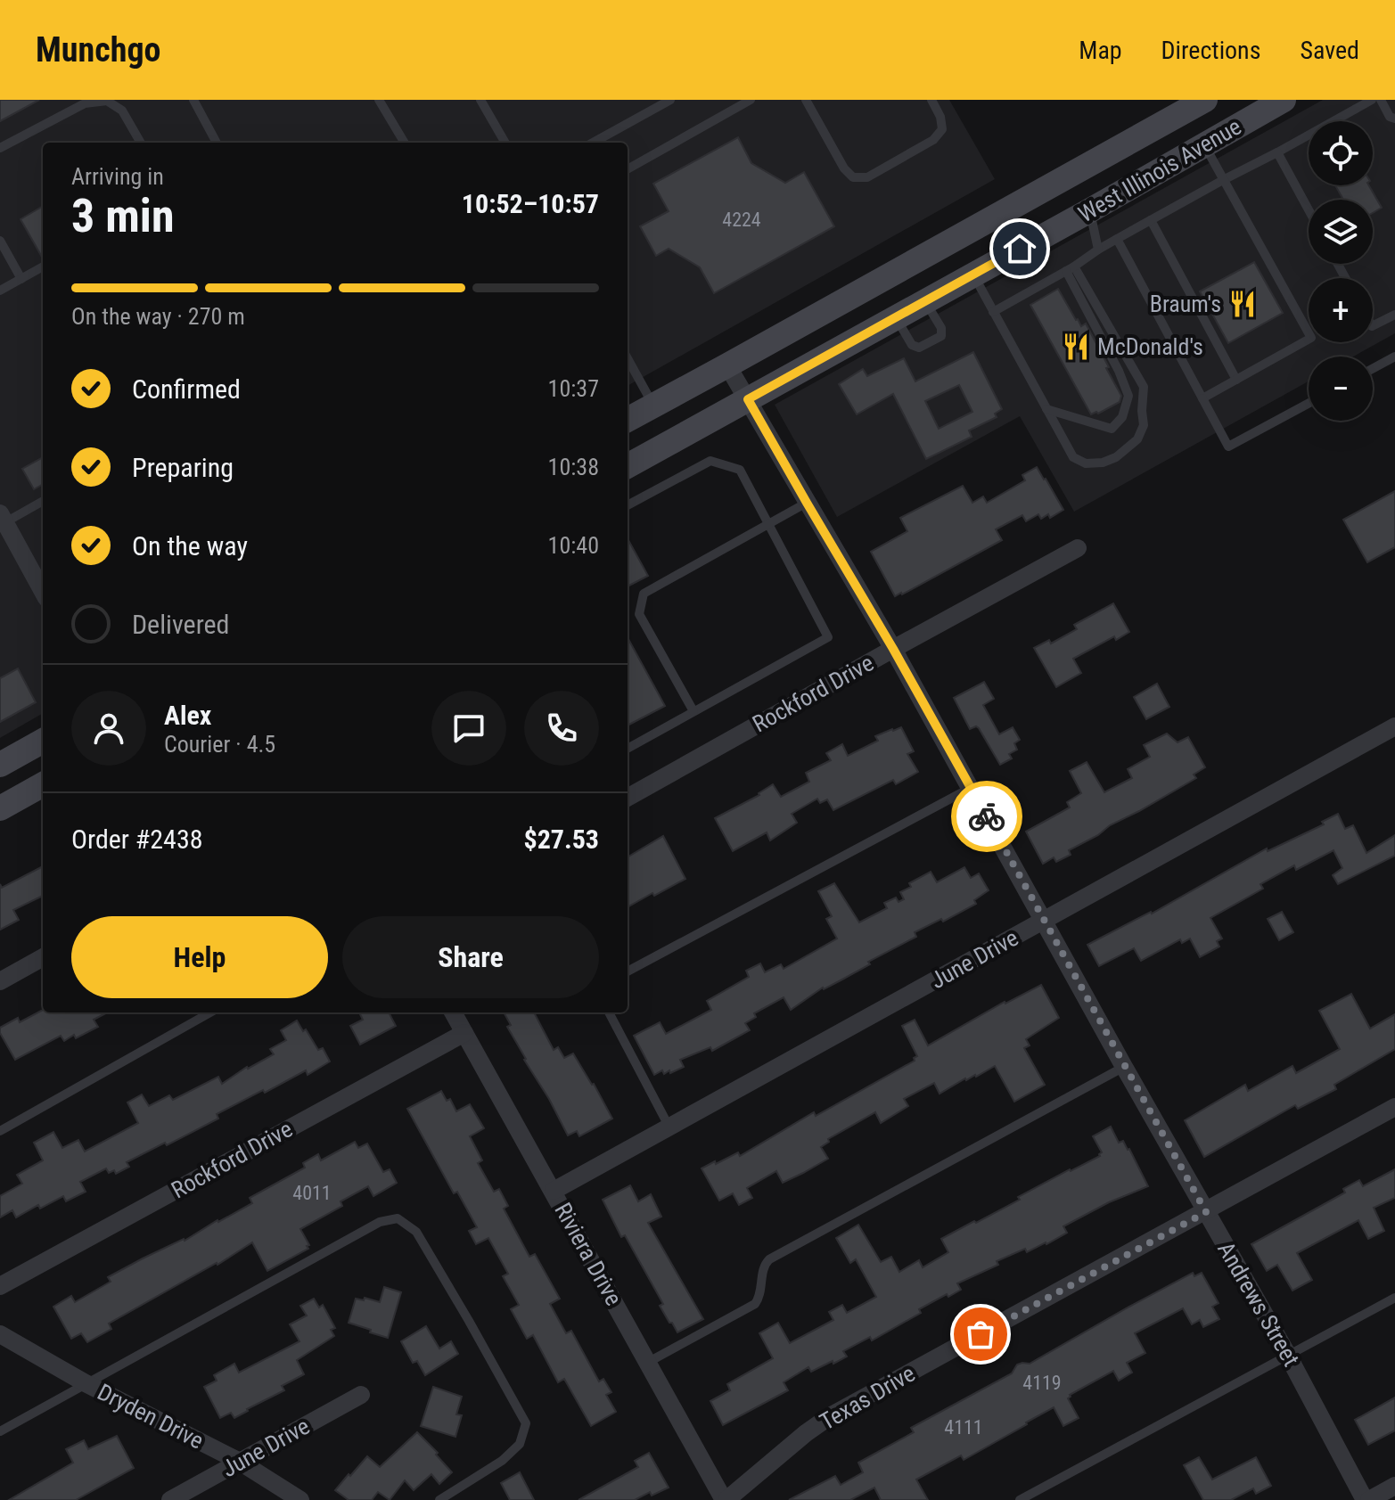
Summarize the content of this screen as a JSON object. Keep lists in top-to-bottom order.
{
  "streets": {
    "main road": ["West Illinois Avenue"],
    "street": [
      "Rockford Drive",
      "June Drive",
      "Riviera Drive",
      "Andrews Street",
      "Texas Drive",
      "Dryden Drive"
    ]
  },
  "crossings": [
    ["West Illinois Avenue", "Andrews Street"],
    ["Rockford Drive", "Riviera Drive"],
    ["Rockford Drive", "Andrews Street"],
    ["June Drive", "Riviera Drive"],
    ["June Drive", "Andrews Street"],
    ["June Drive", "Dryden Drive"],
    ["Riviera Drive", "Texas Drive"],
    ["Andrews Street", "Texas Drive"]
  ],
  "places": {
    "restaurant": ["Braum's", "McDonald's"]
  },
  "house_numbers": [
    "4224",
    "4011",
    "4119",
    "4111"
  ],
  "page": {
    "header": "Munchgo",
    "nav": ["Map", "Directions", "Saved"],
    "map_buttons": ["+", "−"],
    "heading": ["3 min", "Arriving in", "10:52–10:57"],
    "panel": [
      "Alex",
      "Courier · 4.5",
      "Order #2438",
      "$27.53"
    ],
    "bar": "On the way · 270 m",
    "list": [
      ["Confirmed", "10:37"],
      ["Preparing", "10:38"],
      ["On the way", "10:40"],
      "Delivered"
    ],
    "buttons": ["Help", "Share"]
  }
}
